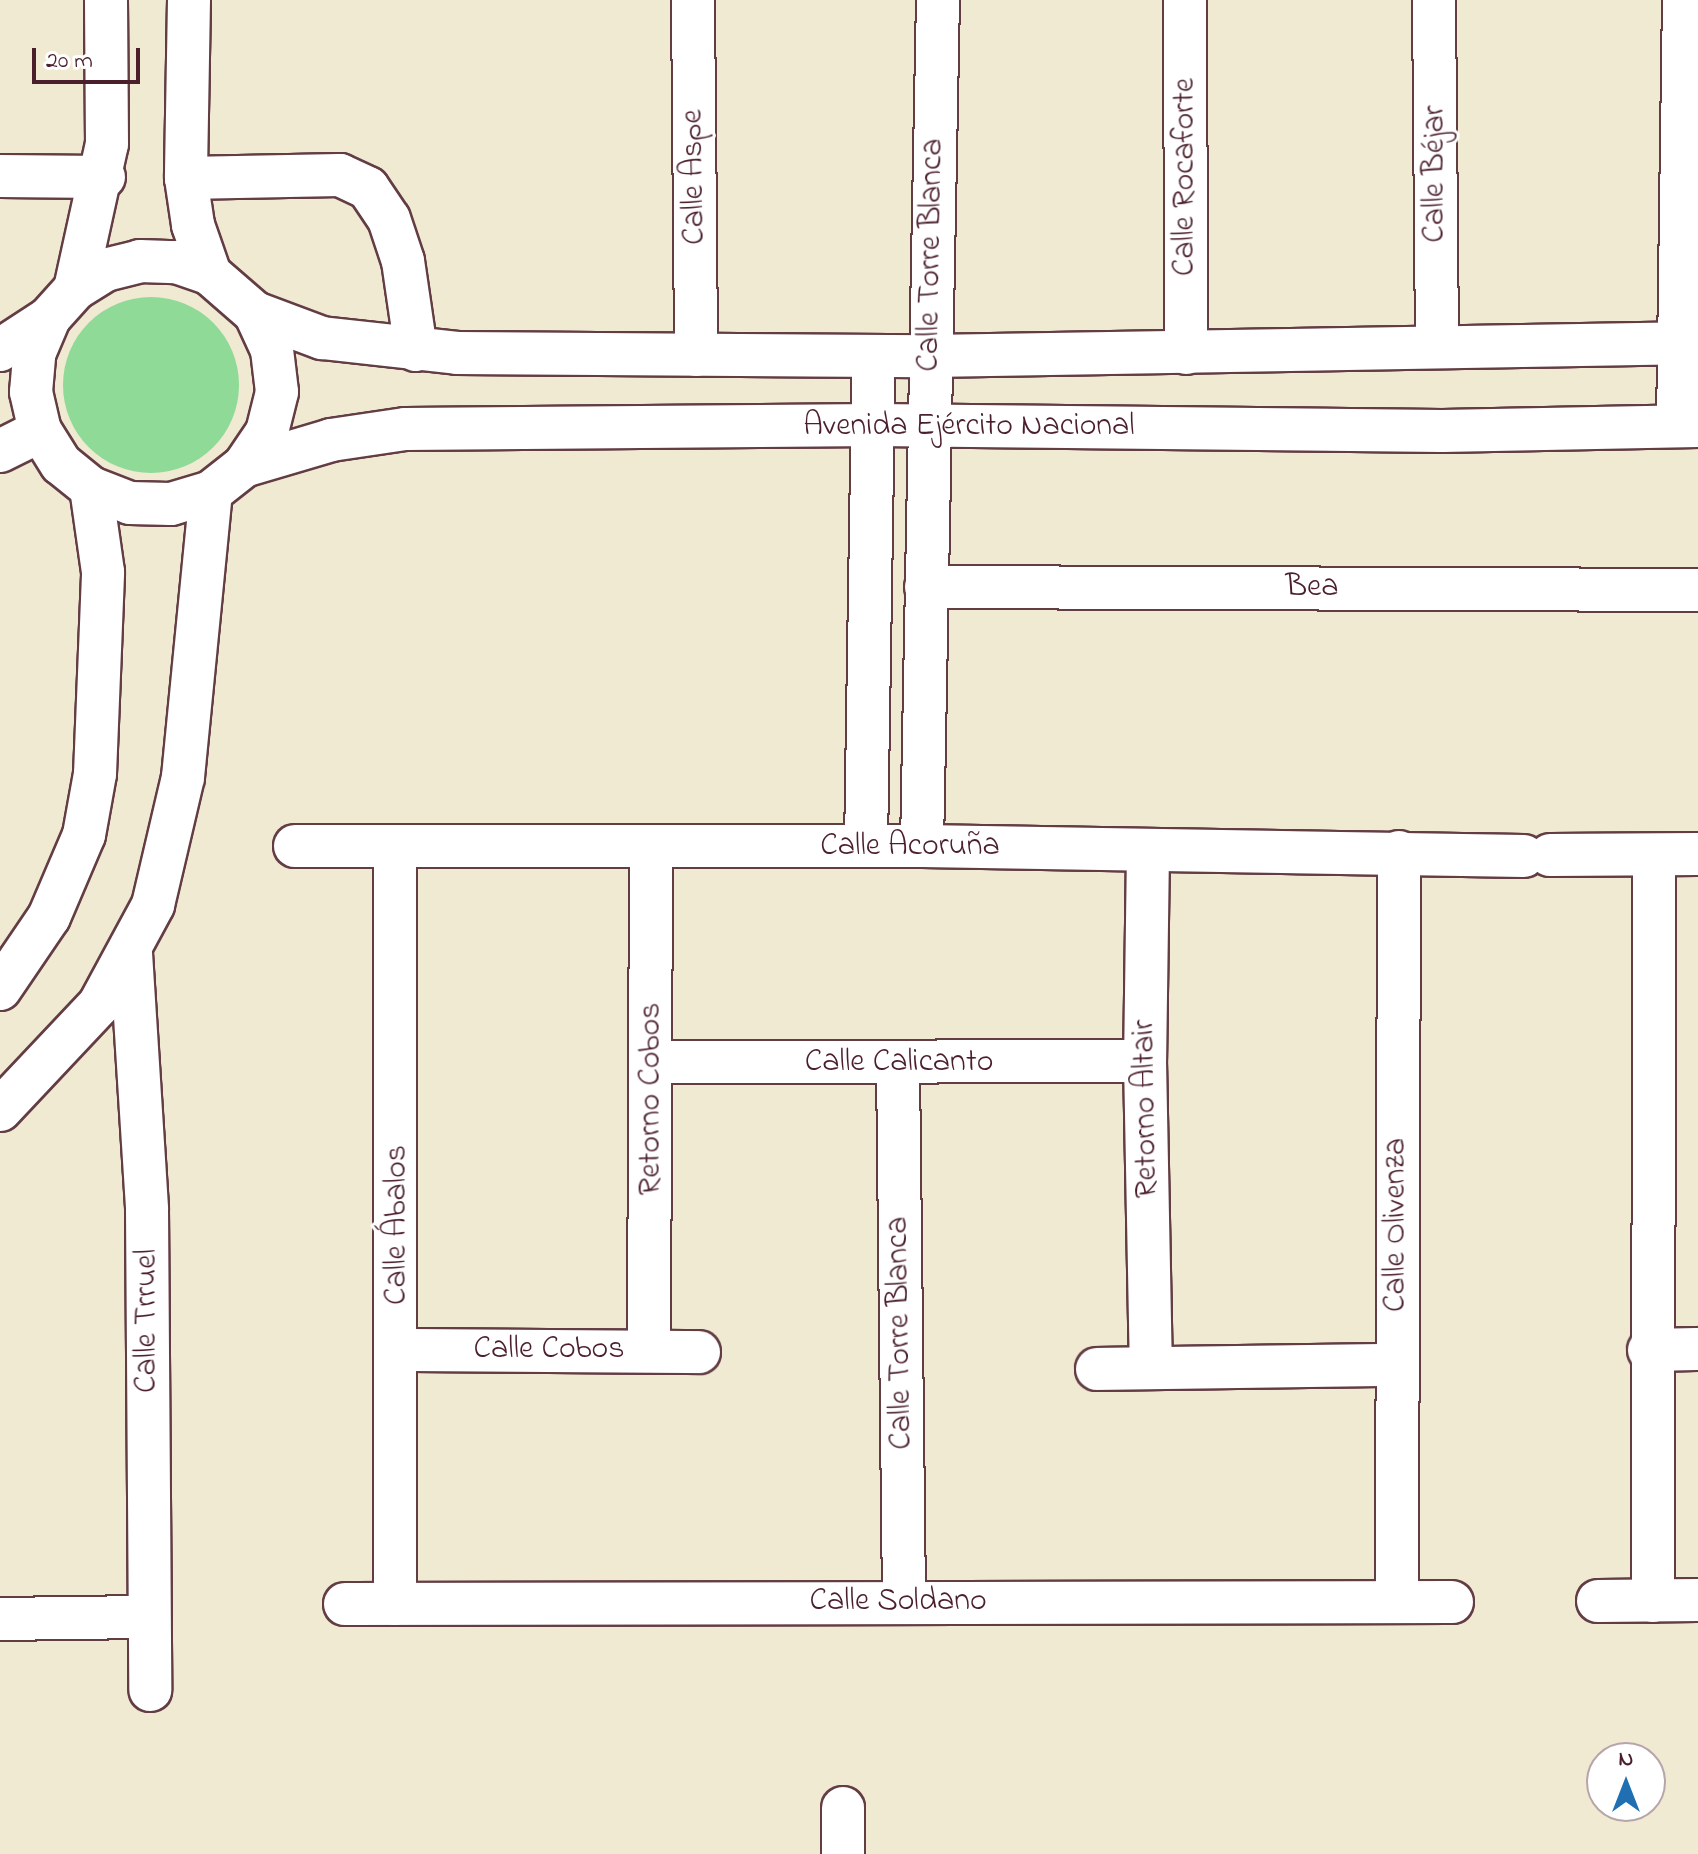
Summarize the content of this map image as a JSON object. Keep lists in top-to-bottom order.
{
  "streets": {
    "street": [
      "Calle Béjar",
      "Calle Aspe",
      "Calle Rocaforte",
      "Calle Torre Blanca",
      "Avenida Ejército Nacional",
      "Bea",
      "Calle Acoruña",
      "Calle Calicanto",
      "Retorno Cobos",
      "Retorno Altair",
      "Calle Ábalos",
      "Calle Olivenza",
      "Calle Trruel",
      "Calle Cobos",
      "Calle Soldano"
    ]
  },
  "crossings": [
    ["Calle Torre Blanca", "Avenida Ejército Nacional"],
    ["Calle Torre Blanca", "Bea"],
    ["Calle Torre Blanca", "Calle Acoruña"],
    ["Calle Torre Blanca", "Calle Calicanto"],
    ["Calle Torre Blanca", "Calle Soldano"],
    ["Calle Acoruña", "Retorno Cobos"],
    ["Calle Acoruña", "Retorno Altair"],
    ["Calle Acoruña", "Calle Ábalos"],
    ["Calle Acoruña", "Calle Olivenza"],
    ["Calle Calicanto", "Retorno Cobos"],
    ["Calle Calicanto", "Retorno Altair"],
    ["Retorno Cobos", "Calle Cobos"],
    ["Calle Ábalos", "Calle Cobos"],
    ["Calle Ábalos", "Calle Soldano"],
    ["Calle Olivenza", "Calle Soldano"]
  ],
  "scale_bar": "20 m",
  "north": "top"
}
